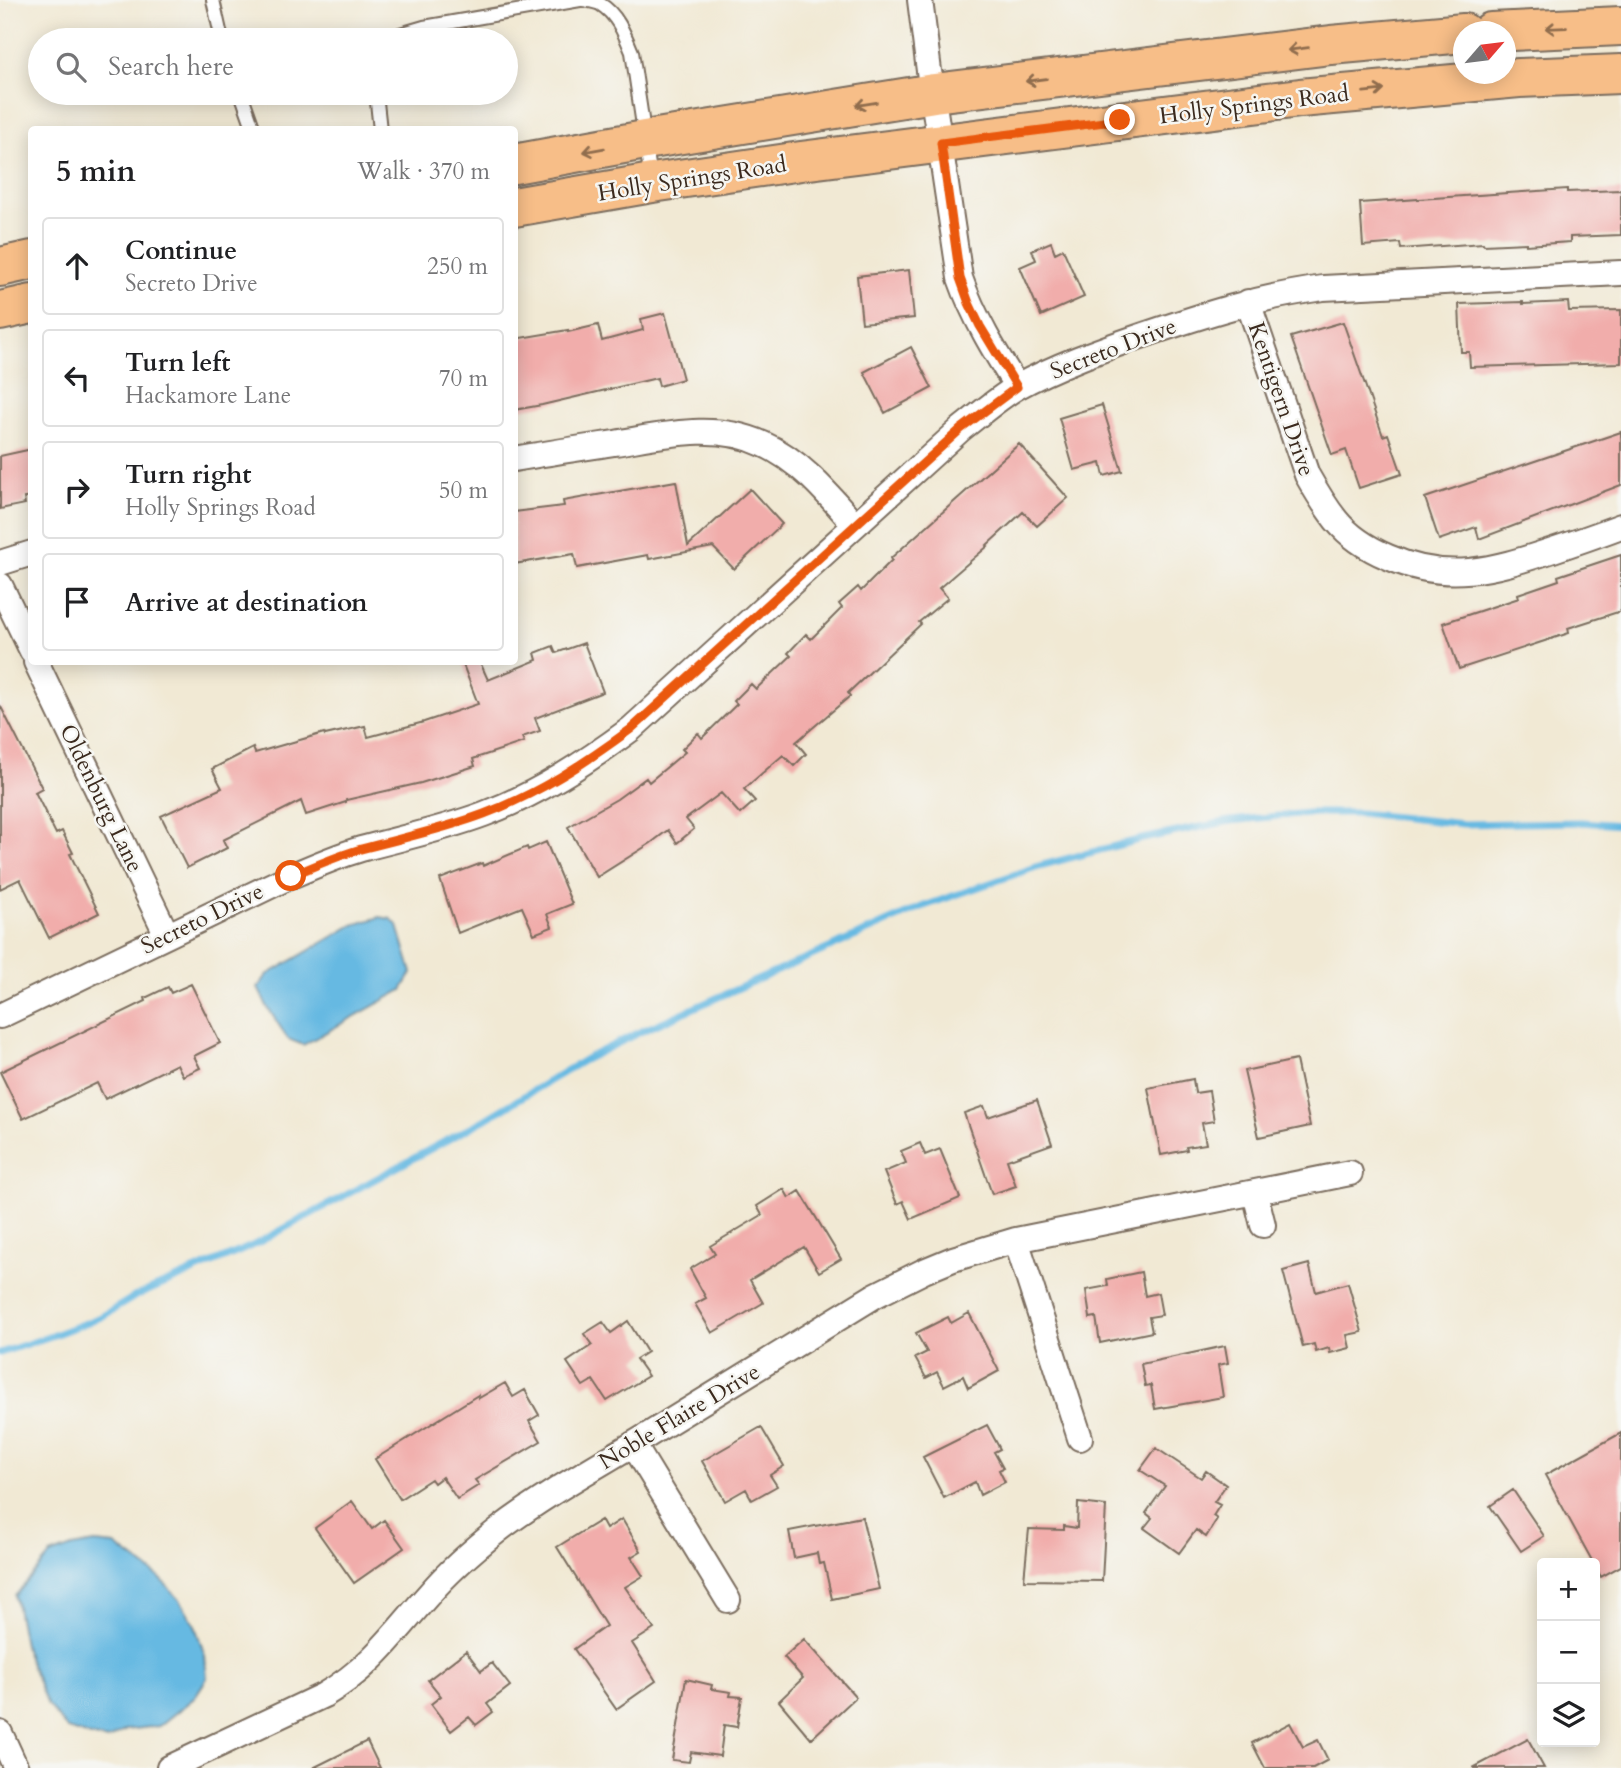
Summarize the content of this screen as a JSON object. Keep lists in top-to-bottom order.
{
  "streets": {
    "main road": ["Holly Springs Road"],
    "street": [
      "Secreto Drive",
      "Kentigern Drive",
      "Oldenburg Lane",
      "Noble Flaire Drive"
    ]
  },
  "crossings": [
    ["Secreto Drive", "Kentigern Drive"],
    ["Secreto Drive", "Oldenburg Lane"]
  ],
  "north": "top right",
  "page": {
    "search": "Search here",
    "heading": ["5 min", "Walk · 370 m"],
    "list": [
      ["Continue", "Secreto Drive", "250 m"],
      ["Turn left", "Hackamore Lane", "70 m"],
      ["Turn right", "Holly Springs Road", "50 m"],
      "Arrive at destination"
    ],
    "map_buttons": ["+", "−"]
  }
}
